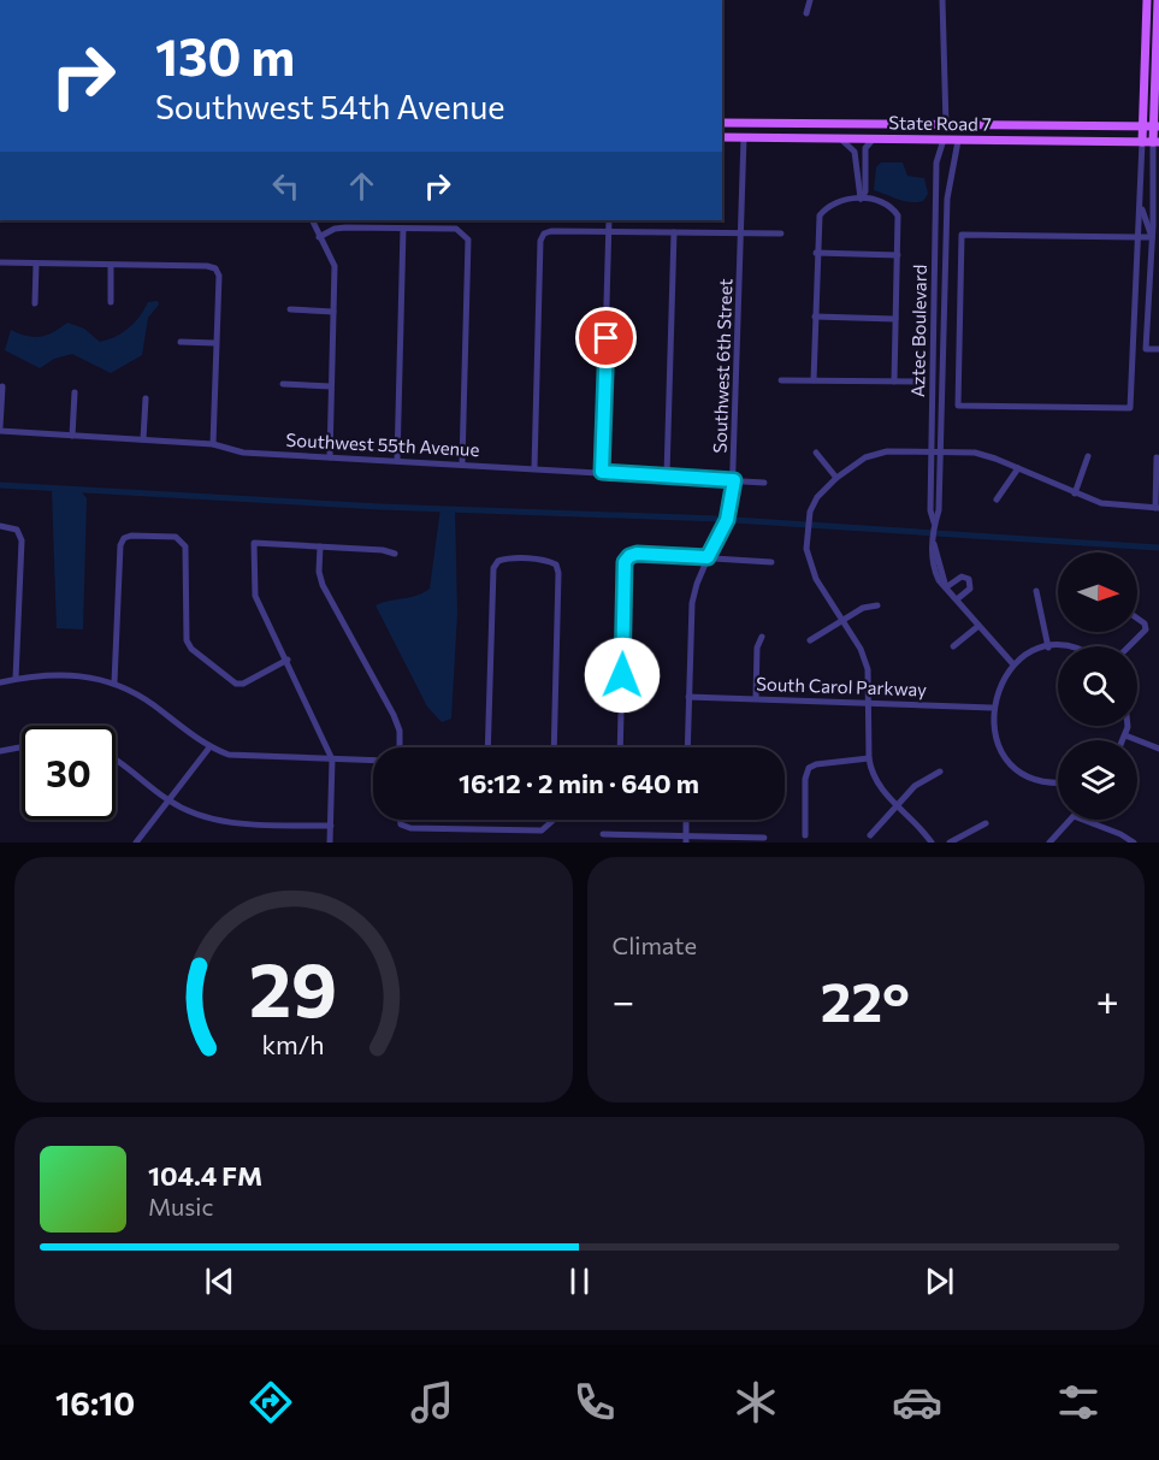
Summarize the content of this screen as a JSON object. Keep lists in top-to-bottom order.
{
  "streets": {
    "main road": ["State Road 7"],
    "street": [
      "Aztec Boulevard",
      "Southwest 6th Street",
      "Southwest 55th Avenue",
      "South Carol Parkway"
    ]
  },
  "crossings": [
    ["State Road 7", "Aztec Boulevard"],
    ["State Road 7", "Southwest 6th Street"],
    ["Southwest 6th Street", "Southwest 55th Avenue"],
    ["Southwest 6th Street", "South Carol Parkway"]
  ],
  "north": "right",
  "page": {
    "turn": ["130 m", "Southwest 54th Avenue"],
    "limit": "30",
    "trip": "16:12 · 2 min · 640 m",
    "tile": "Climate",
    "heat": ["−", "22°", "+"],
    "song": ["104.4 FM", "Music"],
    "tabs": "16:10",
    "gauge": ["29", "km/h"]
  }
}
